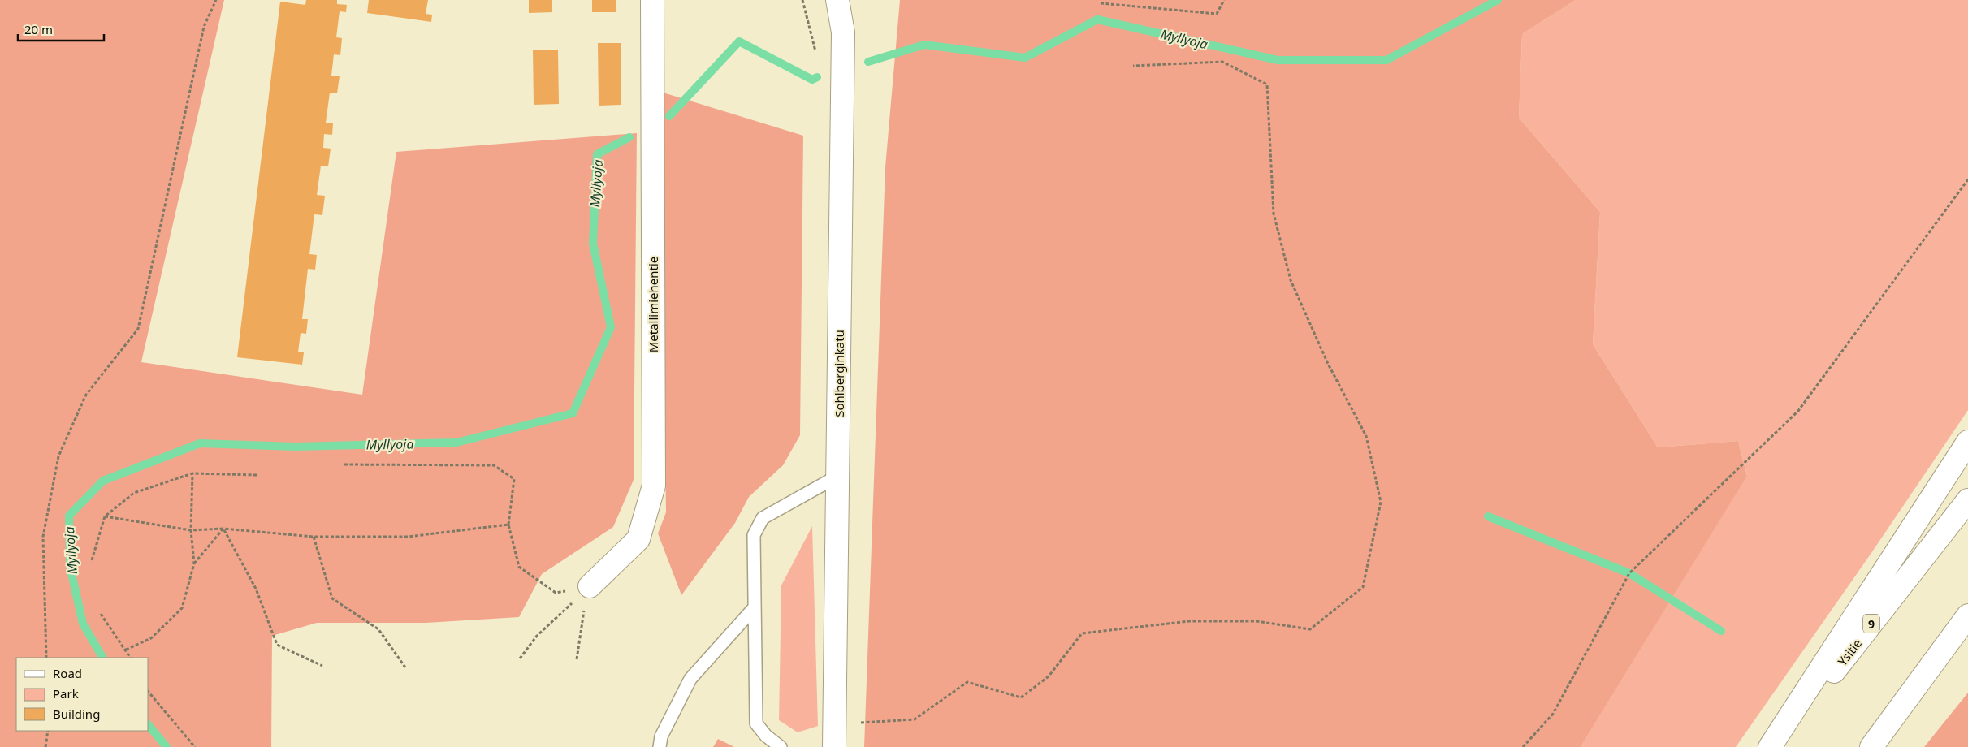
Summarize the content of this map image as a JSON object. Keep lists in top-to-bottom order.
{
  "streets": {
    "main road": [
      "Metallimiehentie",
      "Sohlberginkatu",
      "9",
      "Ysitie"
    ]
  },
  "water": ["Myllyoja"],
  "legend": ["Road", "Park", "Building"],
  "scale_bar": "20 m"
}
